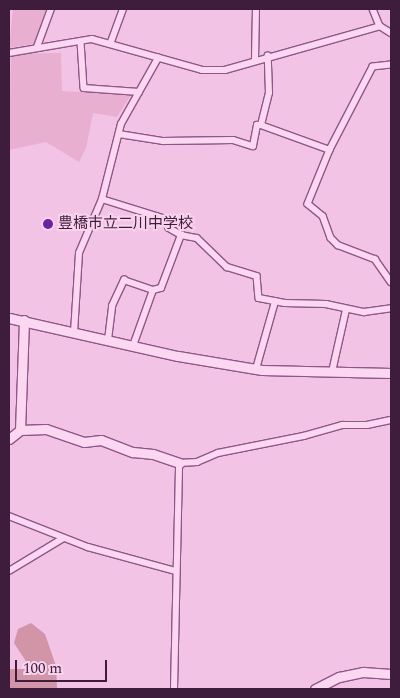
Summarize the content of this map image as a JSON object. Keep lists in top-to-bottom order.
{
  "places": ["豊橋市立二川中学校"],
  "scale_bar": "100 m"
}
